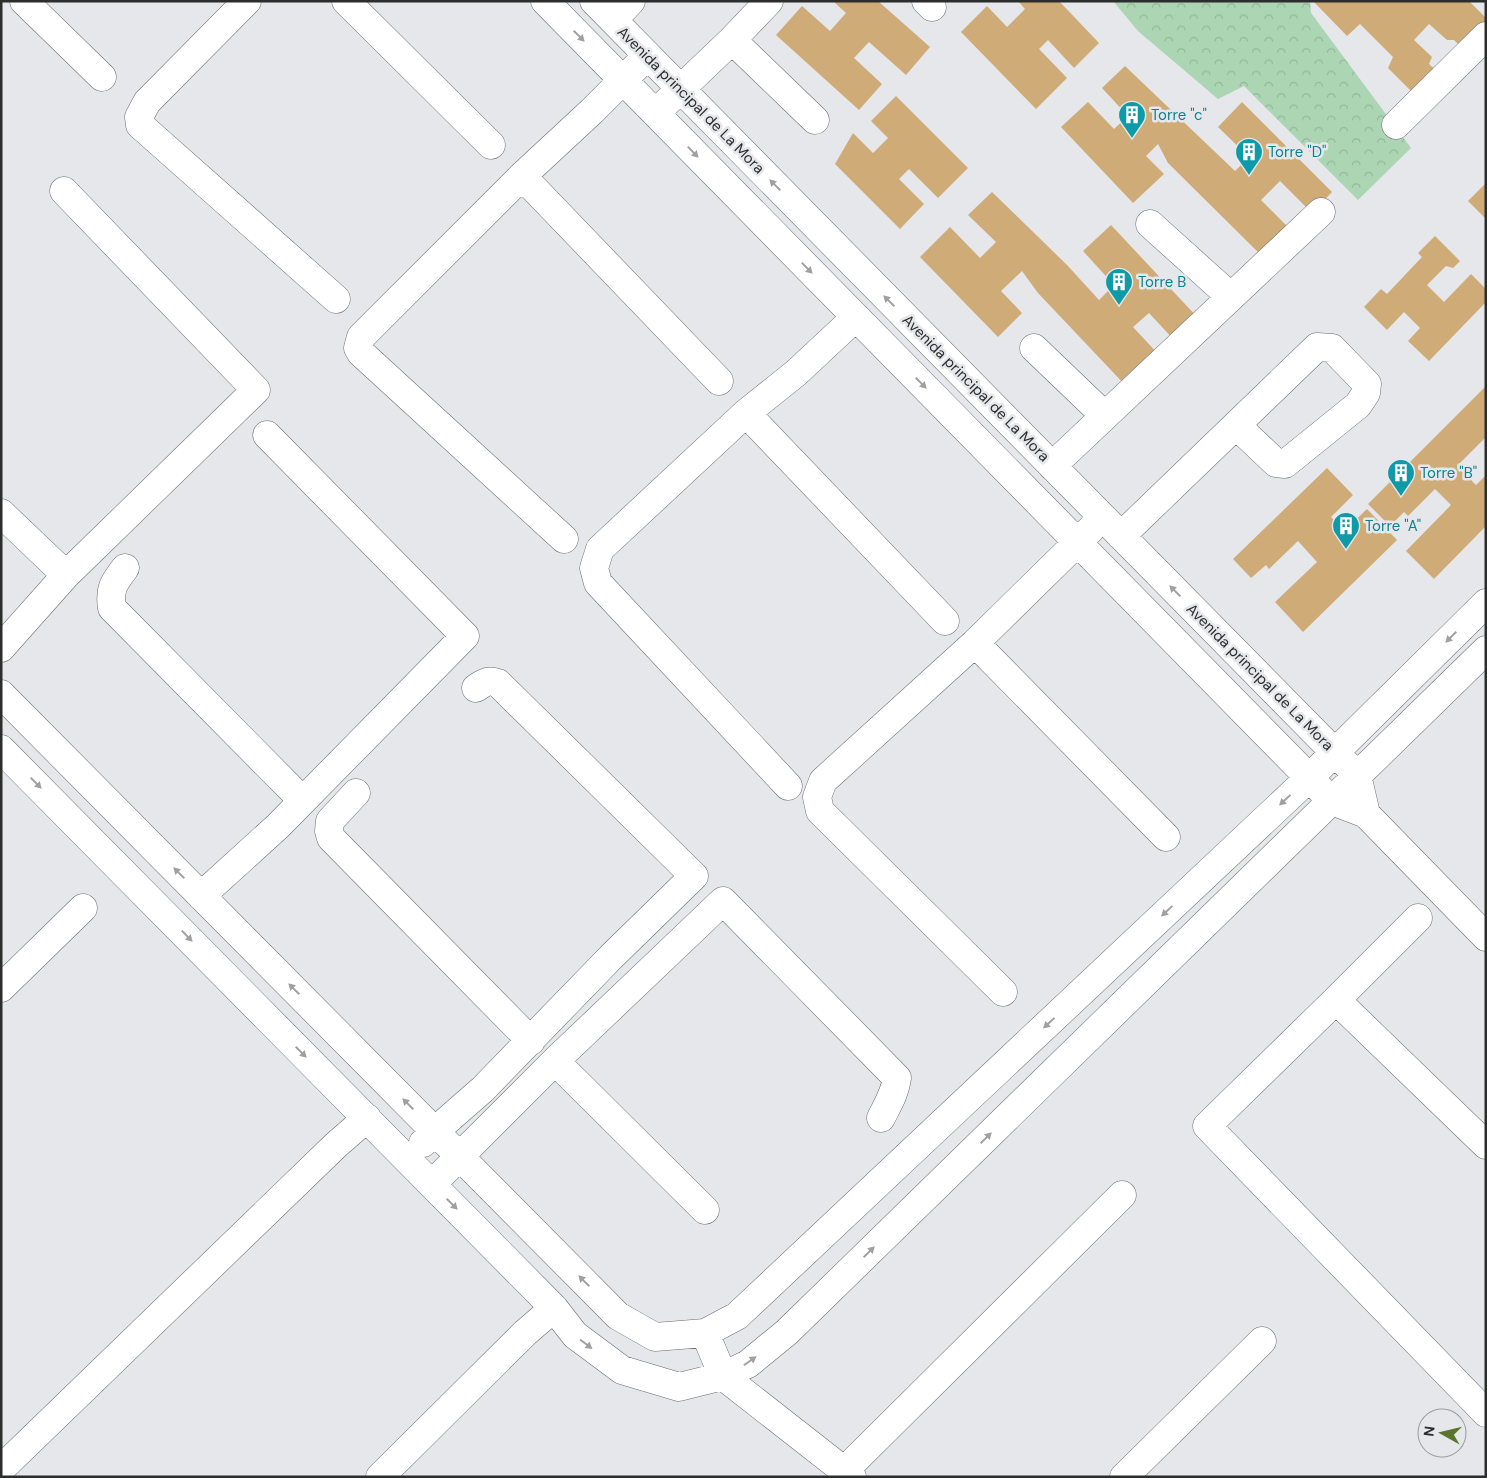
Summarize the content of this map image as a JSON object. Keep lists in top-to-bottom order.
{
  "streets": {
    "street": ["Avenida principal de La Mora"]
  },
  "places": {
    "building": [
      "Torre \"c\"",
      "Torre \"D\"",
      "Torre B",
      "Torre \"B\"",
      "Torre \"A\""
    ]
  },
  "north": "left"
}
